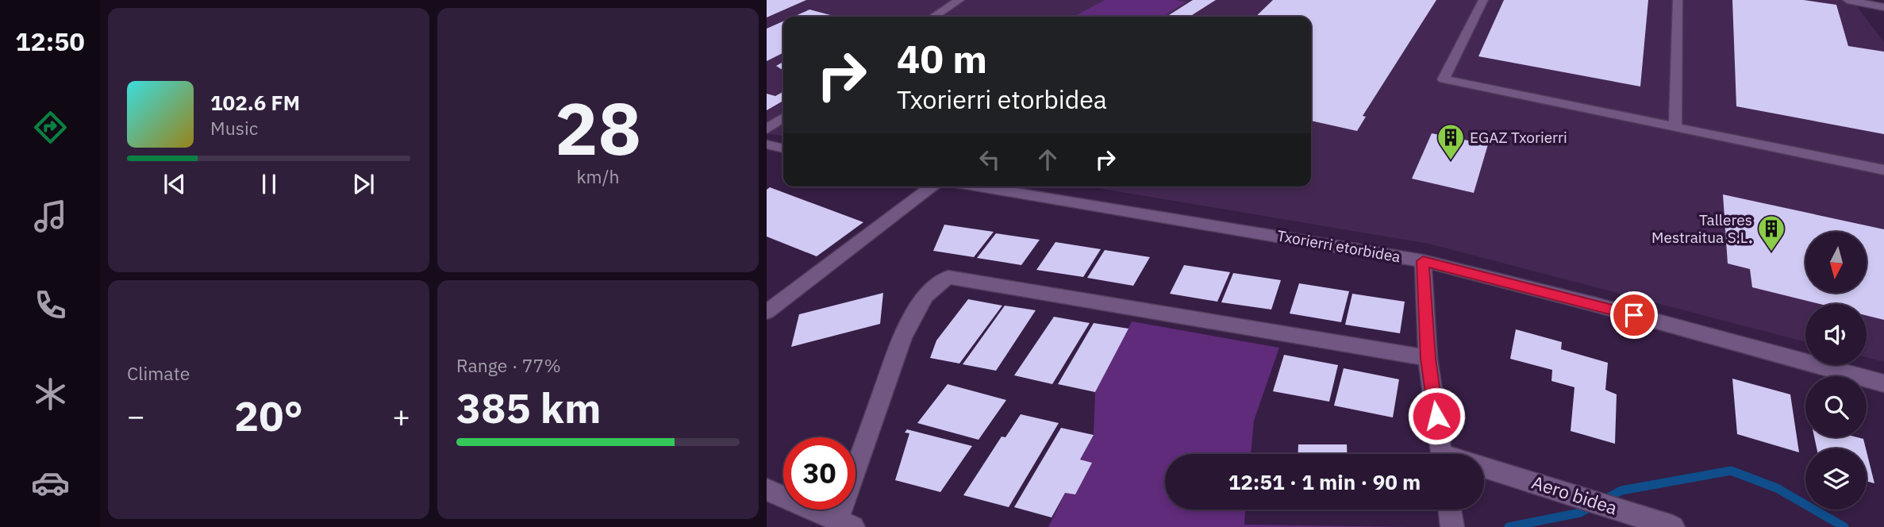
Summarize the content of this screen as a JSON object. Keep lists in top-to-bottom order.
{
  "streets": {
    "street": ["Txorierri etorbidea", "Aero bidea"]
  },
  "places": {
    "building": ["EGAZ Txorierri", "Talleres Mestraitua S.L."]
  },
  "north": "bottom",
  "page": {
    "tabs": "12:50",
    "tile": [
      ["28", "km/h"],
      "Climate",
      ["Range · 77%", "385 km"]
    ],
    "turn": ["40 m", "Txorierri etorbidea"],
    "song": ["102.6 FM", "Music"],
    "heat": ["−", "20°", "+"],
    "limit": "30",
    "trip": "12:51 · 1 min · 90 m"
  }
}
